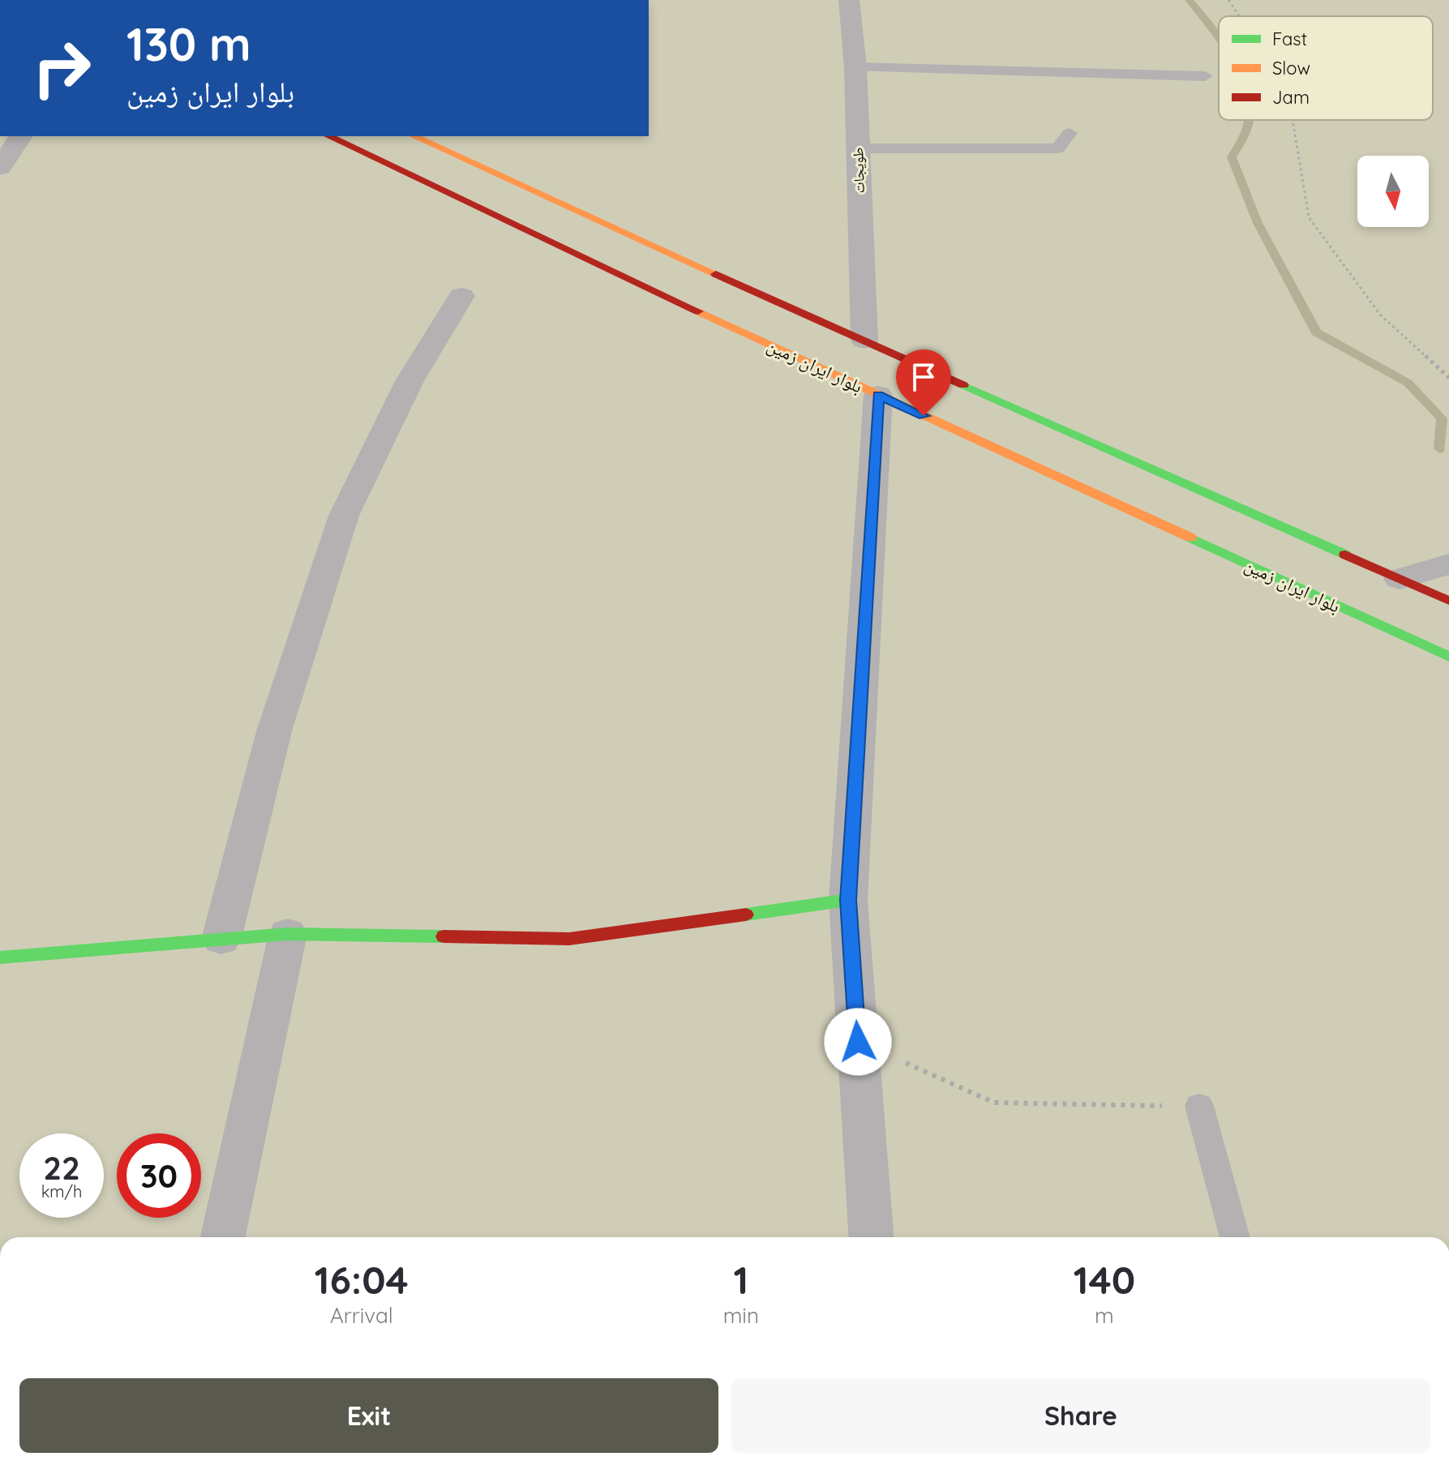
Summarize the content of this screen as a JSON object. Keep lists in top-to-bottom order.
{
  "streets": {
    "main road": ["بلوار ایران زمین"],
    "street": ["طویجات"]
  },
  "legend": ["Fast", "Slow", "Jam"],
  "north": "bottom",
  "page": {
    "turn": ["130 m", "بلوار ایران زمین"],
    "speed": "22 km/h",
    "limit": "30",
    "eta": [
      "16:04",
      "Arrival",
      "1",
      "min",
      "140",
      "m"
    ],
    "buttons": ["Exit", "Share"]
  }
}
